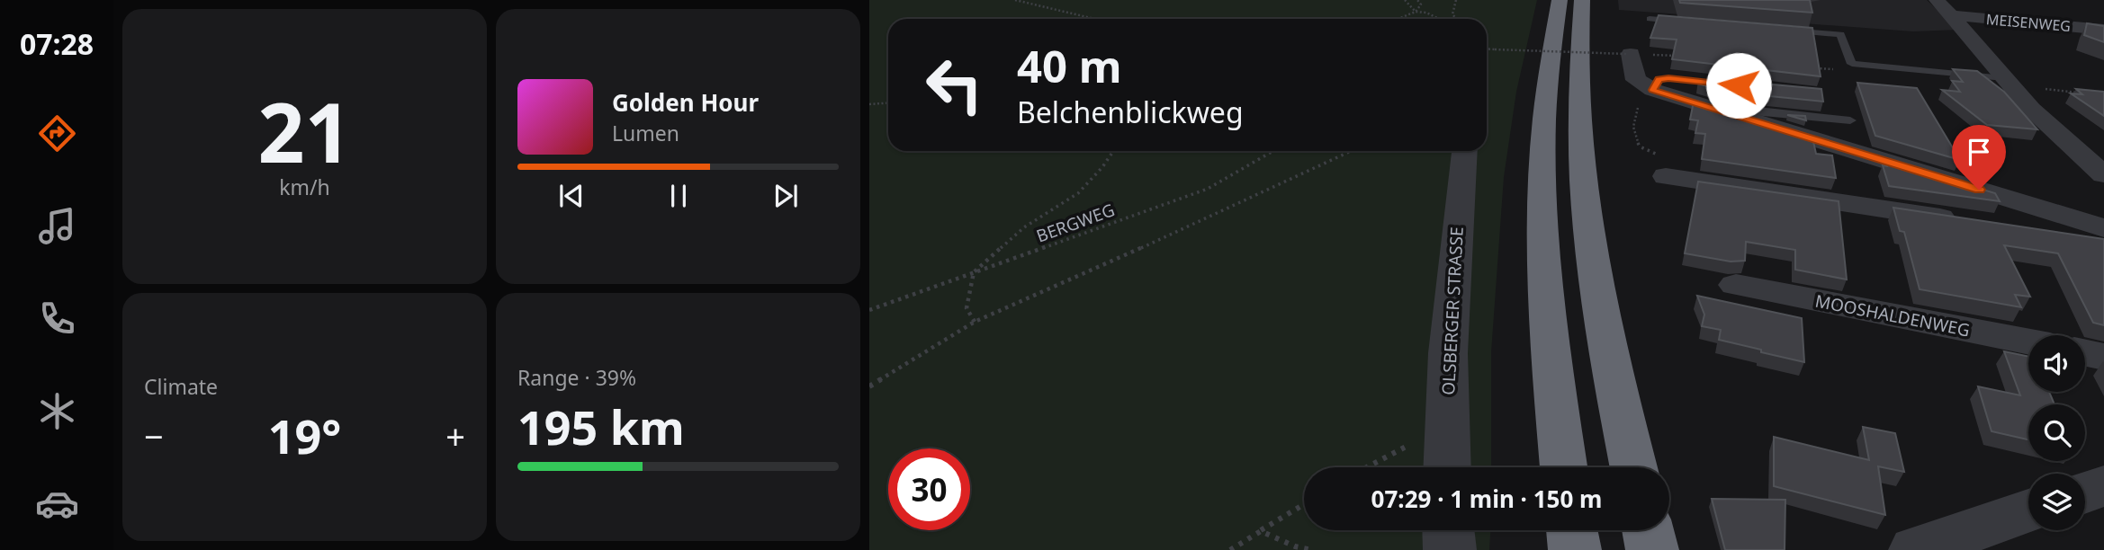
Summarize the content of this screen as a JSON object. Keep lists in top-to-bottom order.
{
  "streets": {
    "street": ["MEISENWEG", "OLSBERGER STRASSE", "MOOSHALDENWEG"],
    "path": ["BERGWEG"]
  },
  "page": {
    "tabs": "07:28",
    "tile": [
      ["21", "km/h"],
      "Climate",
      ["Range · 39%", "195 km"]
    ],
    "turn": ["40 m", "Belchenblickweg"],
    "song": ["Golden Hour", "Lumen"],
    "heat": ["−", "19°", "+"],
    "limit": "30",
    "trip": "07:29 · 1 min · 150 m"
  }
}
